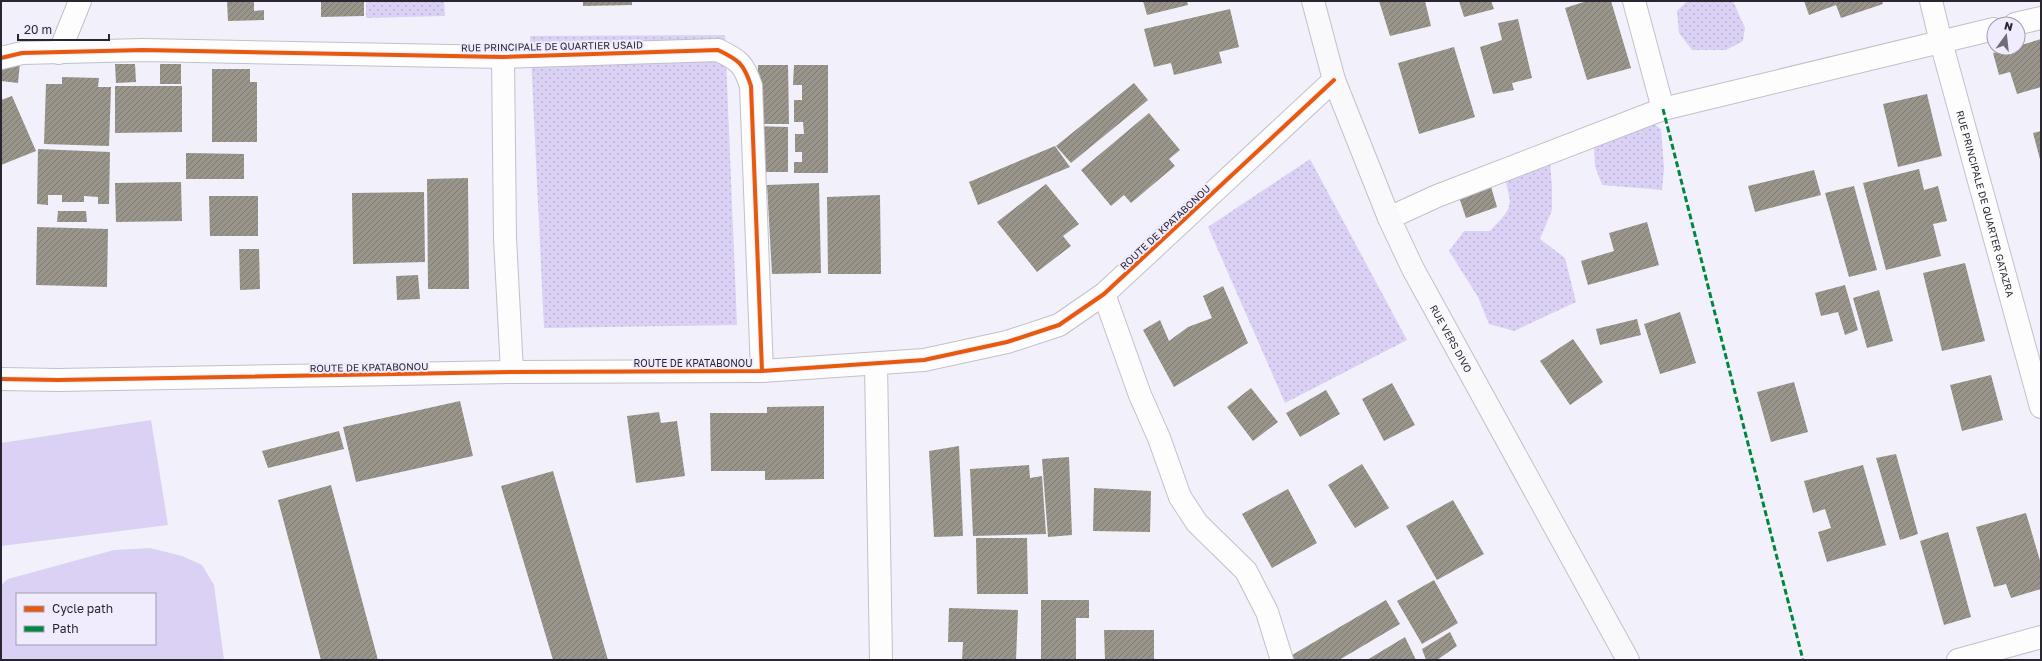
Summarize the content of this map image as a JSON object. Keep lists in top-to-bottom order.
{
  "streets": {
    "main road": ["RUE VERS DIVO"],
    "street": ["RUE PRINCIPALE DE QUARTIER USAID", "RUE PRINCIPALE DE QUARTER GATAZRA", "ROUTE DE KPATABONOU"]
  },
  "crossings": [
    ["RUE PRINCIPALE DE QUARTIER USAID", "ROUTE DE KPATABONOU"],
    ["ROUTE DE KPATABONOU", "RUE VERS DIVO"]
  ],
  "legend": ["Cycle path", "Path"],
  "scale_bar": "20 m",
  "north": "top"
}
